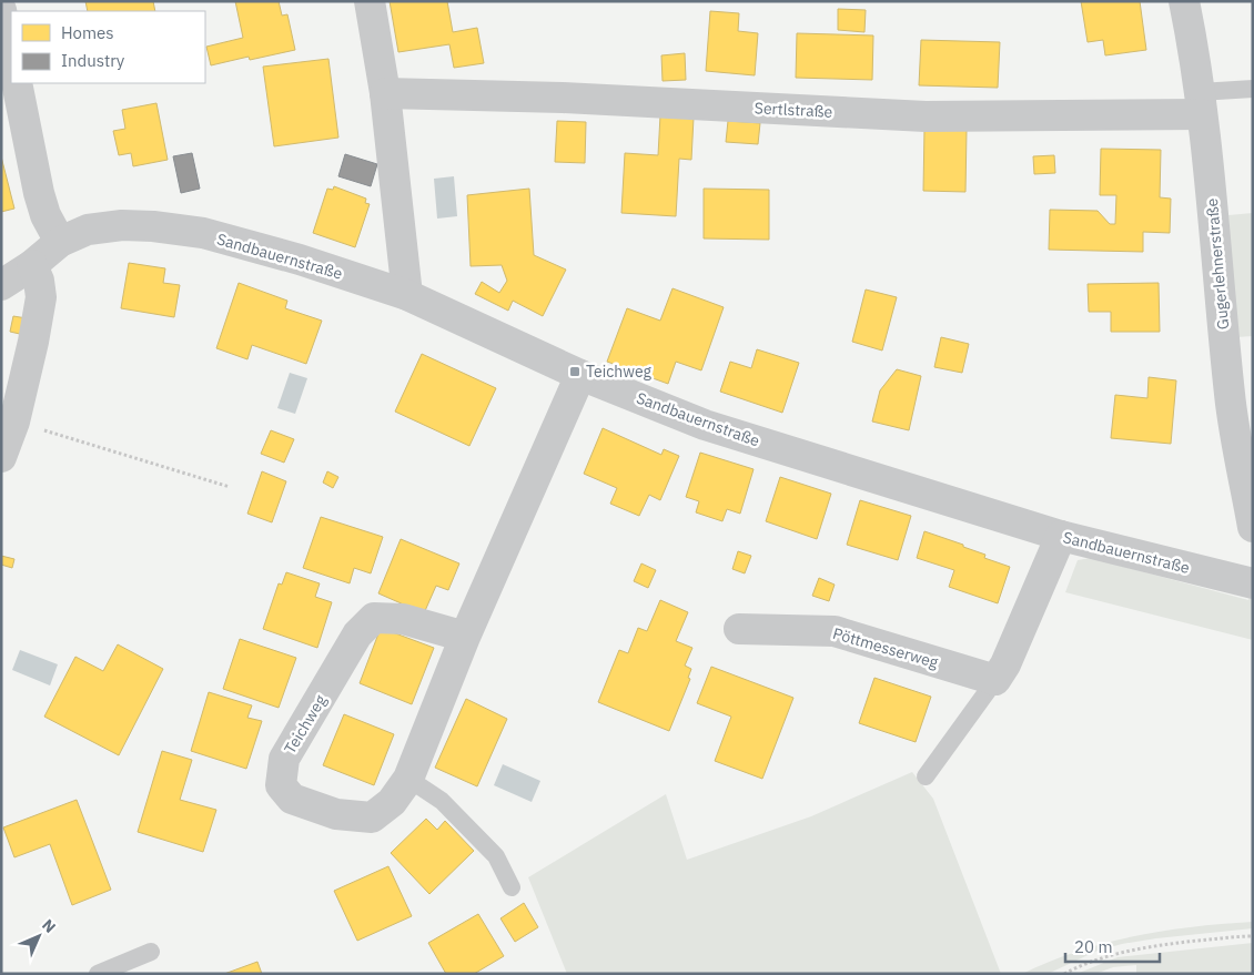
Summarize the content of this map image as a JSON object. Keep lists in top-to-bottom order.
{
  "streets": {
    "street": [
      "Sertlstraße",
      "Sandbauernstraße",
      "Gugerlehnerstraße",
      "Pöttmesserweg",
      "Teichweg"
    ]
  },
  "crossings": [
    ["Sertlstraße", "Gugerlehnerstraße"],
    ["Sandbauernstraße", "Teichweg"]
  ],
  "places": {
    "transit": ["Teichweg"]
  },
  "legend": ["Homes", "Industry"],
  "scale_bar": "20 m",
  "north": "top right"
}
